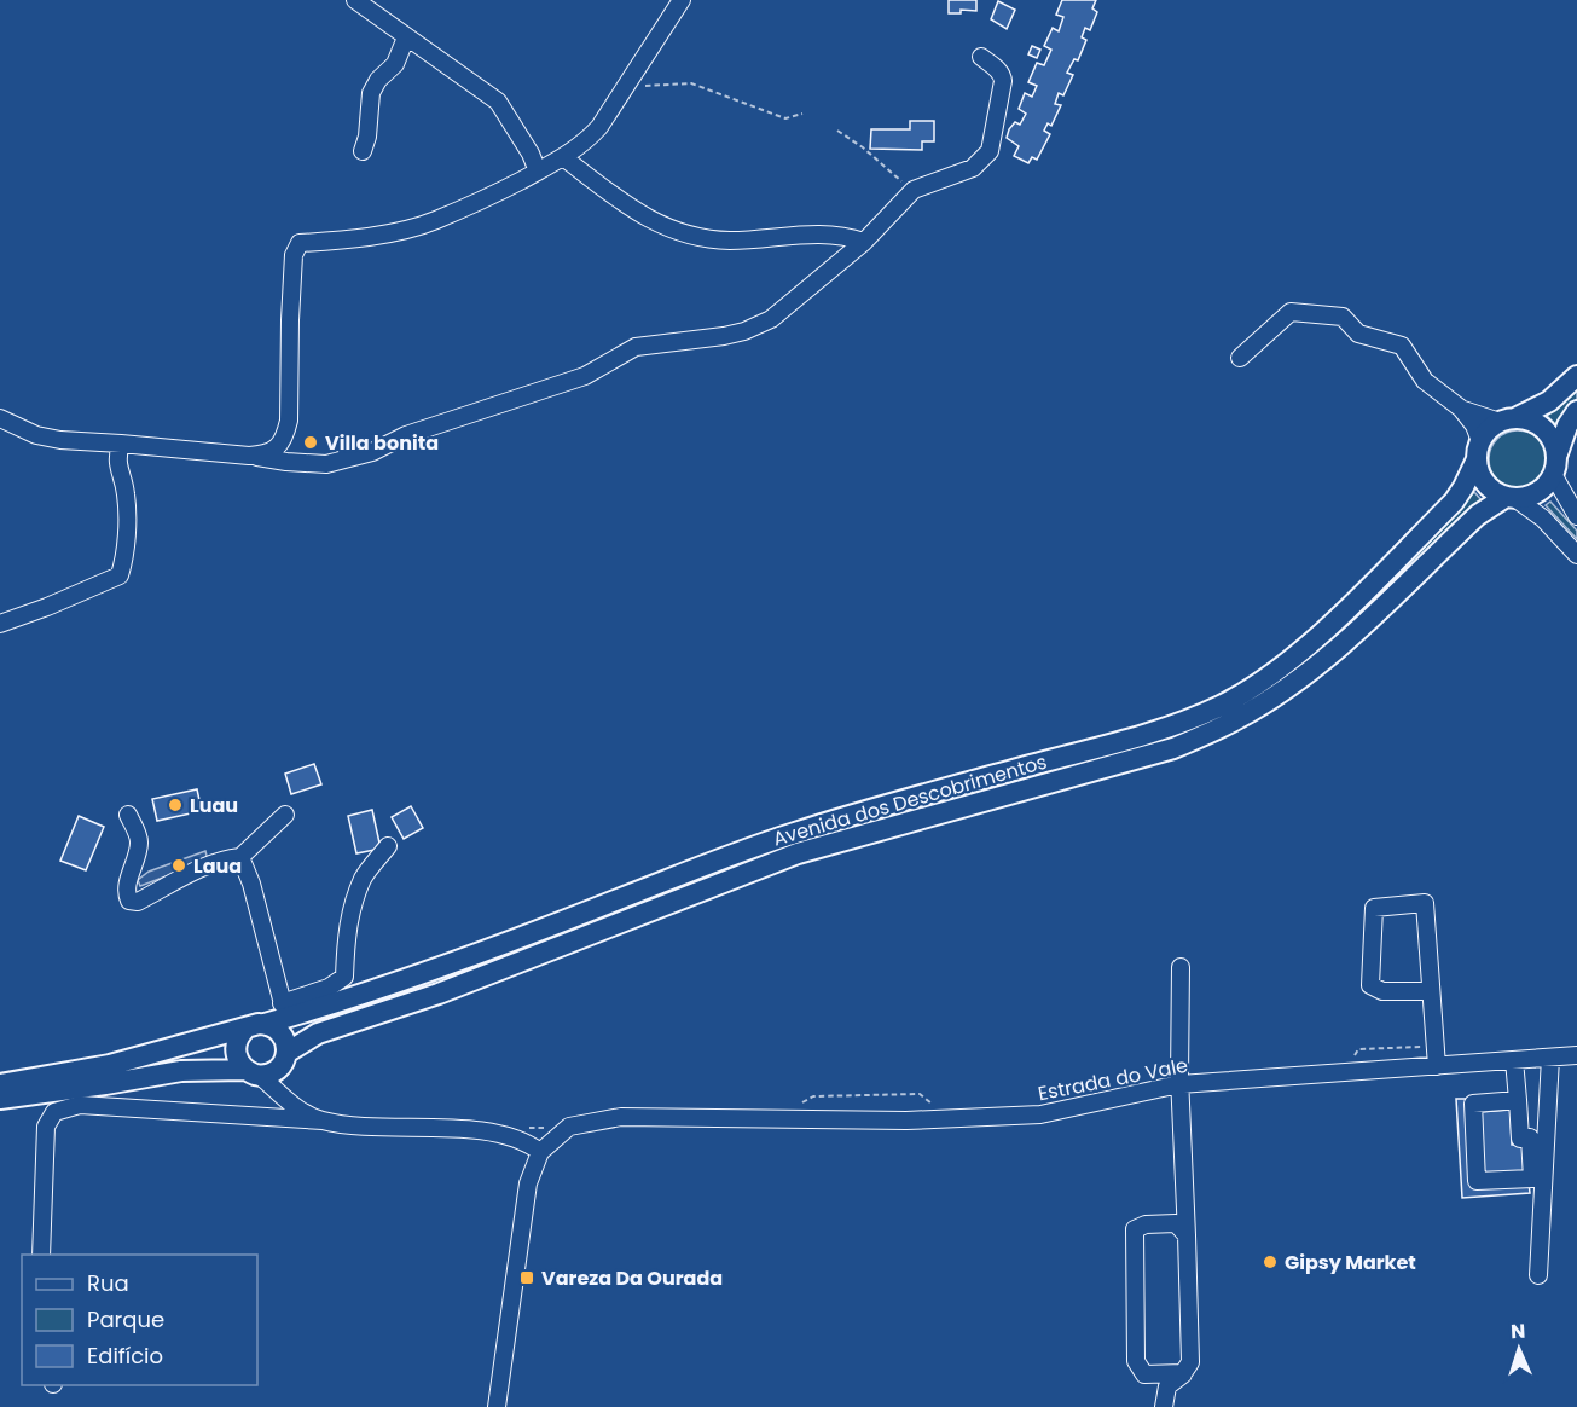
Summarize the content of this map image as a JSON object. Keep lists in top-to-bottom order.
{
  "streets": {
    "main road": ["Avenida dos Descobrimentos"],
    "street": ["Estrada do Vale"]
  },
  "places": {
    "other": [
      "Villa bonita",
      "Luau",
      "Laua",
      "Gipsy Market"
    ],
    "transit": ["Vareza Da Ourada"]
  },
  "legend": ["Rua", "Parque", "Edifício"],
  "north": "top"
}
